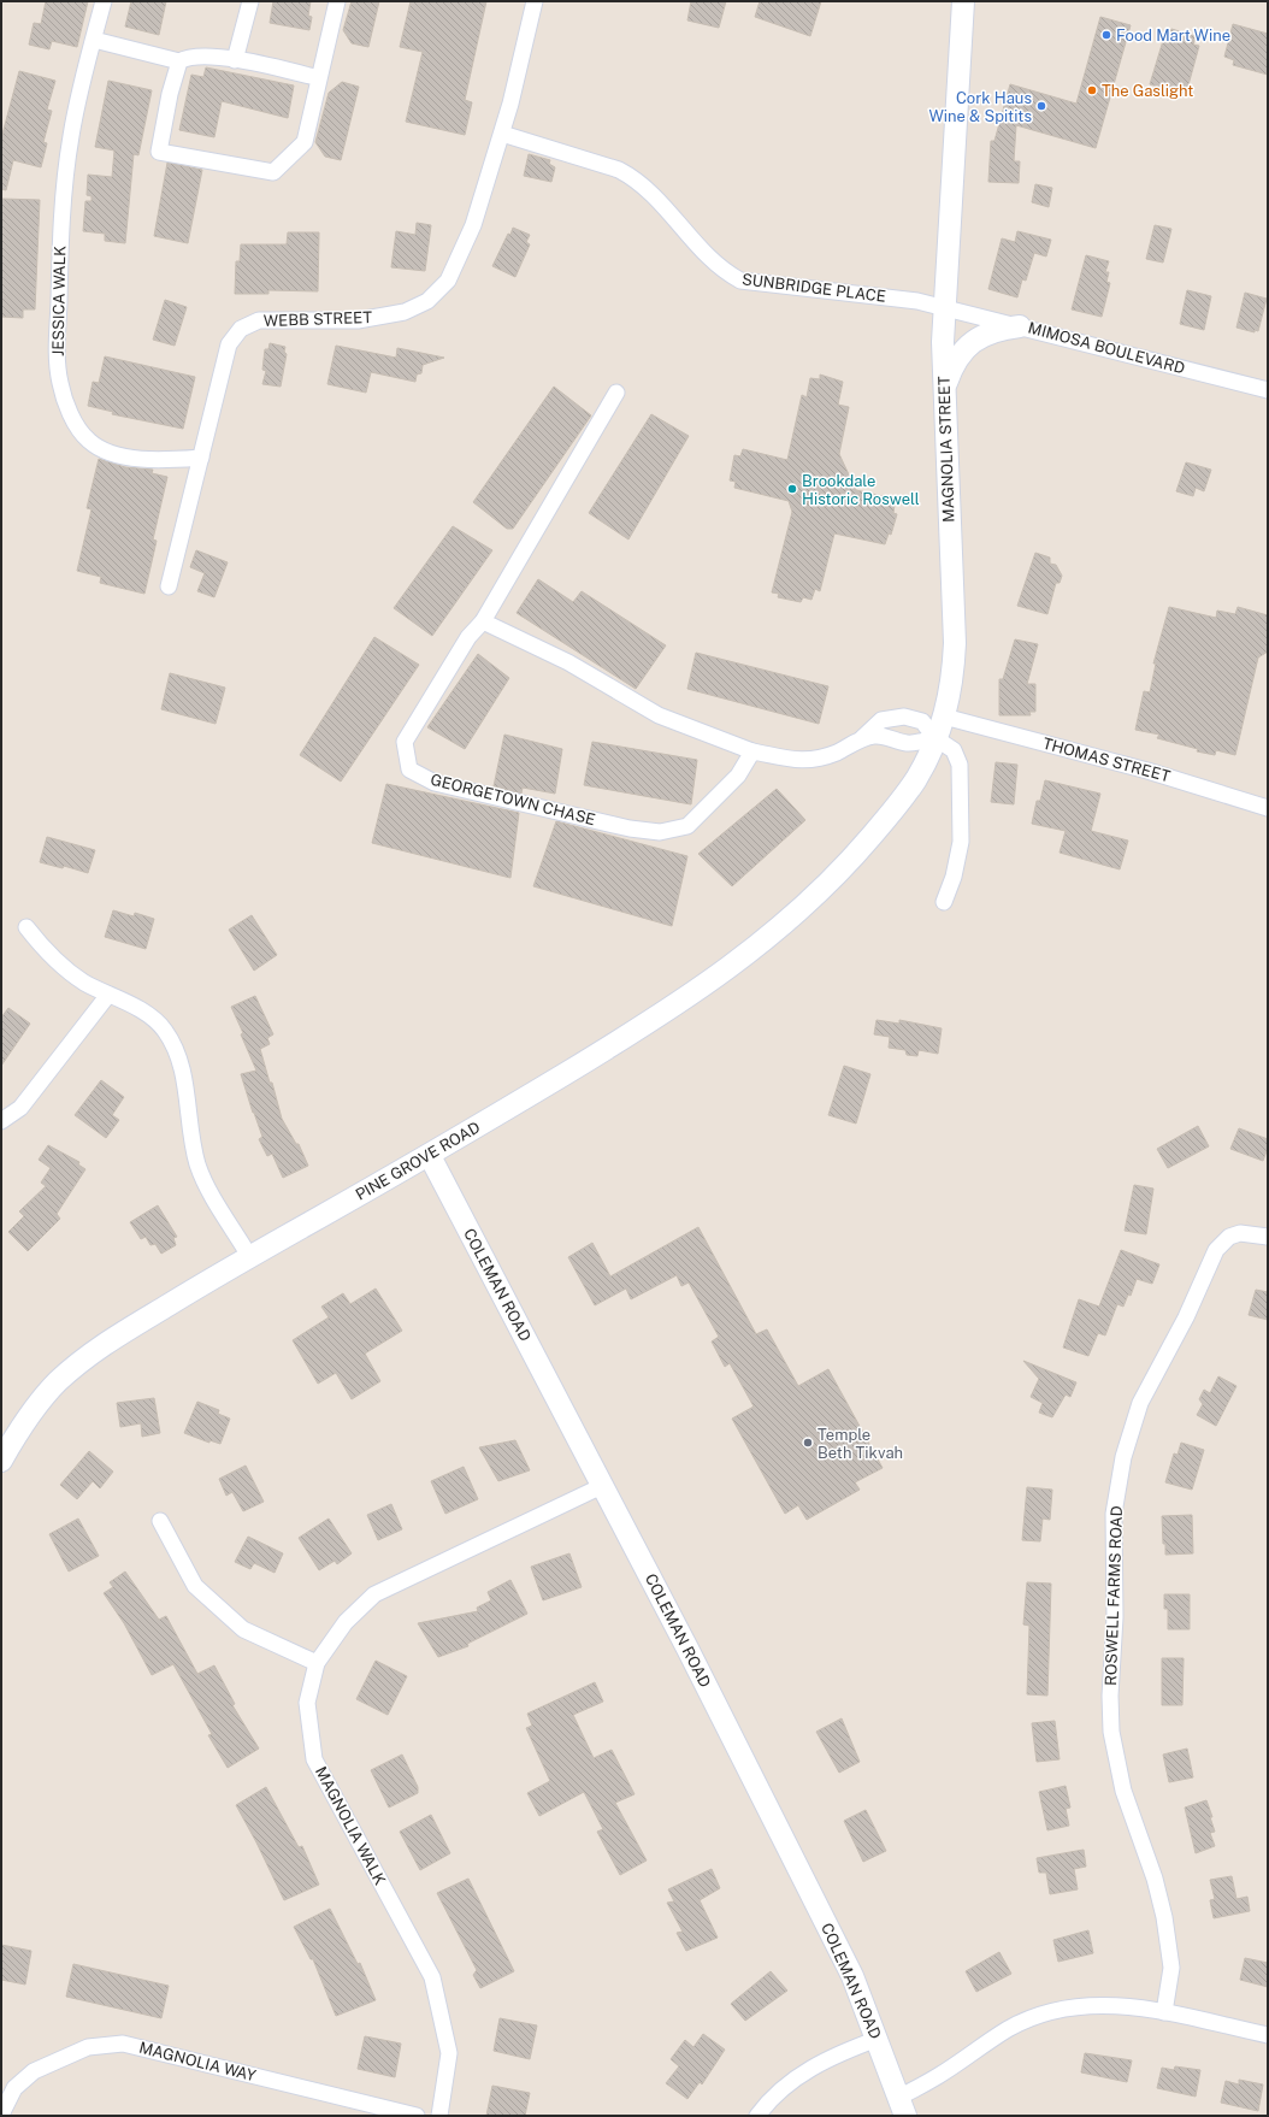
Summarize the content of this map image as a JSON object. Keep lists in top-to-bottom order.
{
  "streets": {
    "main road": ["MAGNOLIA STREET", "PINE GROVE ROAD", "COLEMAN ROAD"],
    "street": [
      "SUNBRIDGE PLACE",
      "JESSICA WALK",
      "WEBB STREET",
      "MIMOSA BOULEVARD",
      "THOMAS STREET",
      "GEORGETOWN CHASE",
      "ROSWELL FARMS ROAD",
      "MAGNOLIA WALK",
      "MAGNOLIA WAY"
    ]
  },
  "crossings": [
    ["SUNBRIDGE PLACE", "WEBB STREET"],
    ["SUNBRIDGE PLACE", "MIMOSA BOULEVARD"],
    ["SUNBRIDGE PLACE", "MAGNOLIA STREET"],
    ["JESSICA WALK", "WEBB STREET"],
    ["MIMOSA BOULEVARD", "MAGNOLIA STREET"],
    ["MAGNOLIA STREET", "THOMAS STREET"],
    ["MAGNOLIA STREET", "PINE GROVE ROAD"],
    ["PINE GROVE ROAD", "COLEMAN ROAD"],
    ["COLEMAN ROAD", "MAGNOLIA WALK"]
  ],
  "places": [
    "Food Mart Wine",
    "The Gaslight",
    "Cork Haus Wine & Spitits",
    "Brookdale Historic Roswell",
    "Temple Beth Tikvah"
  ]
}
